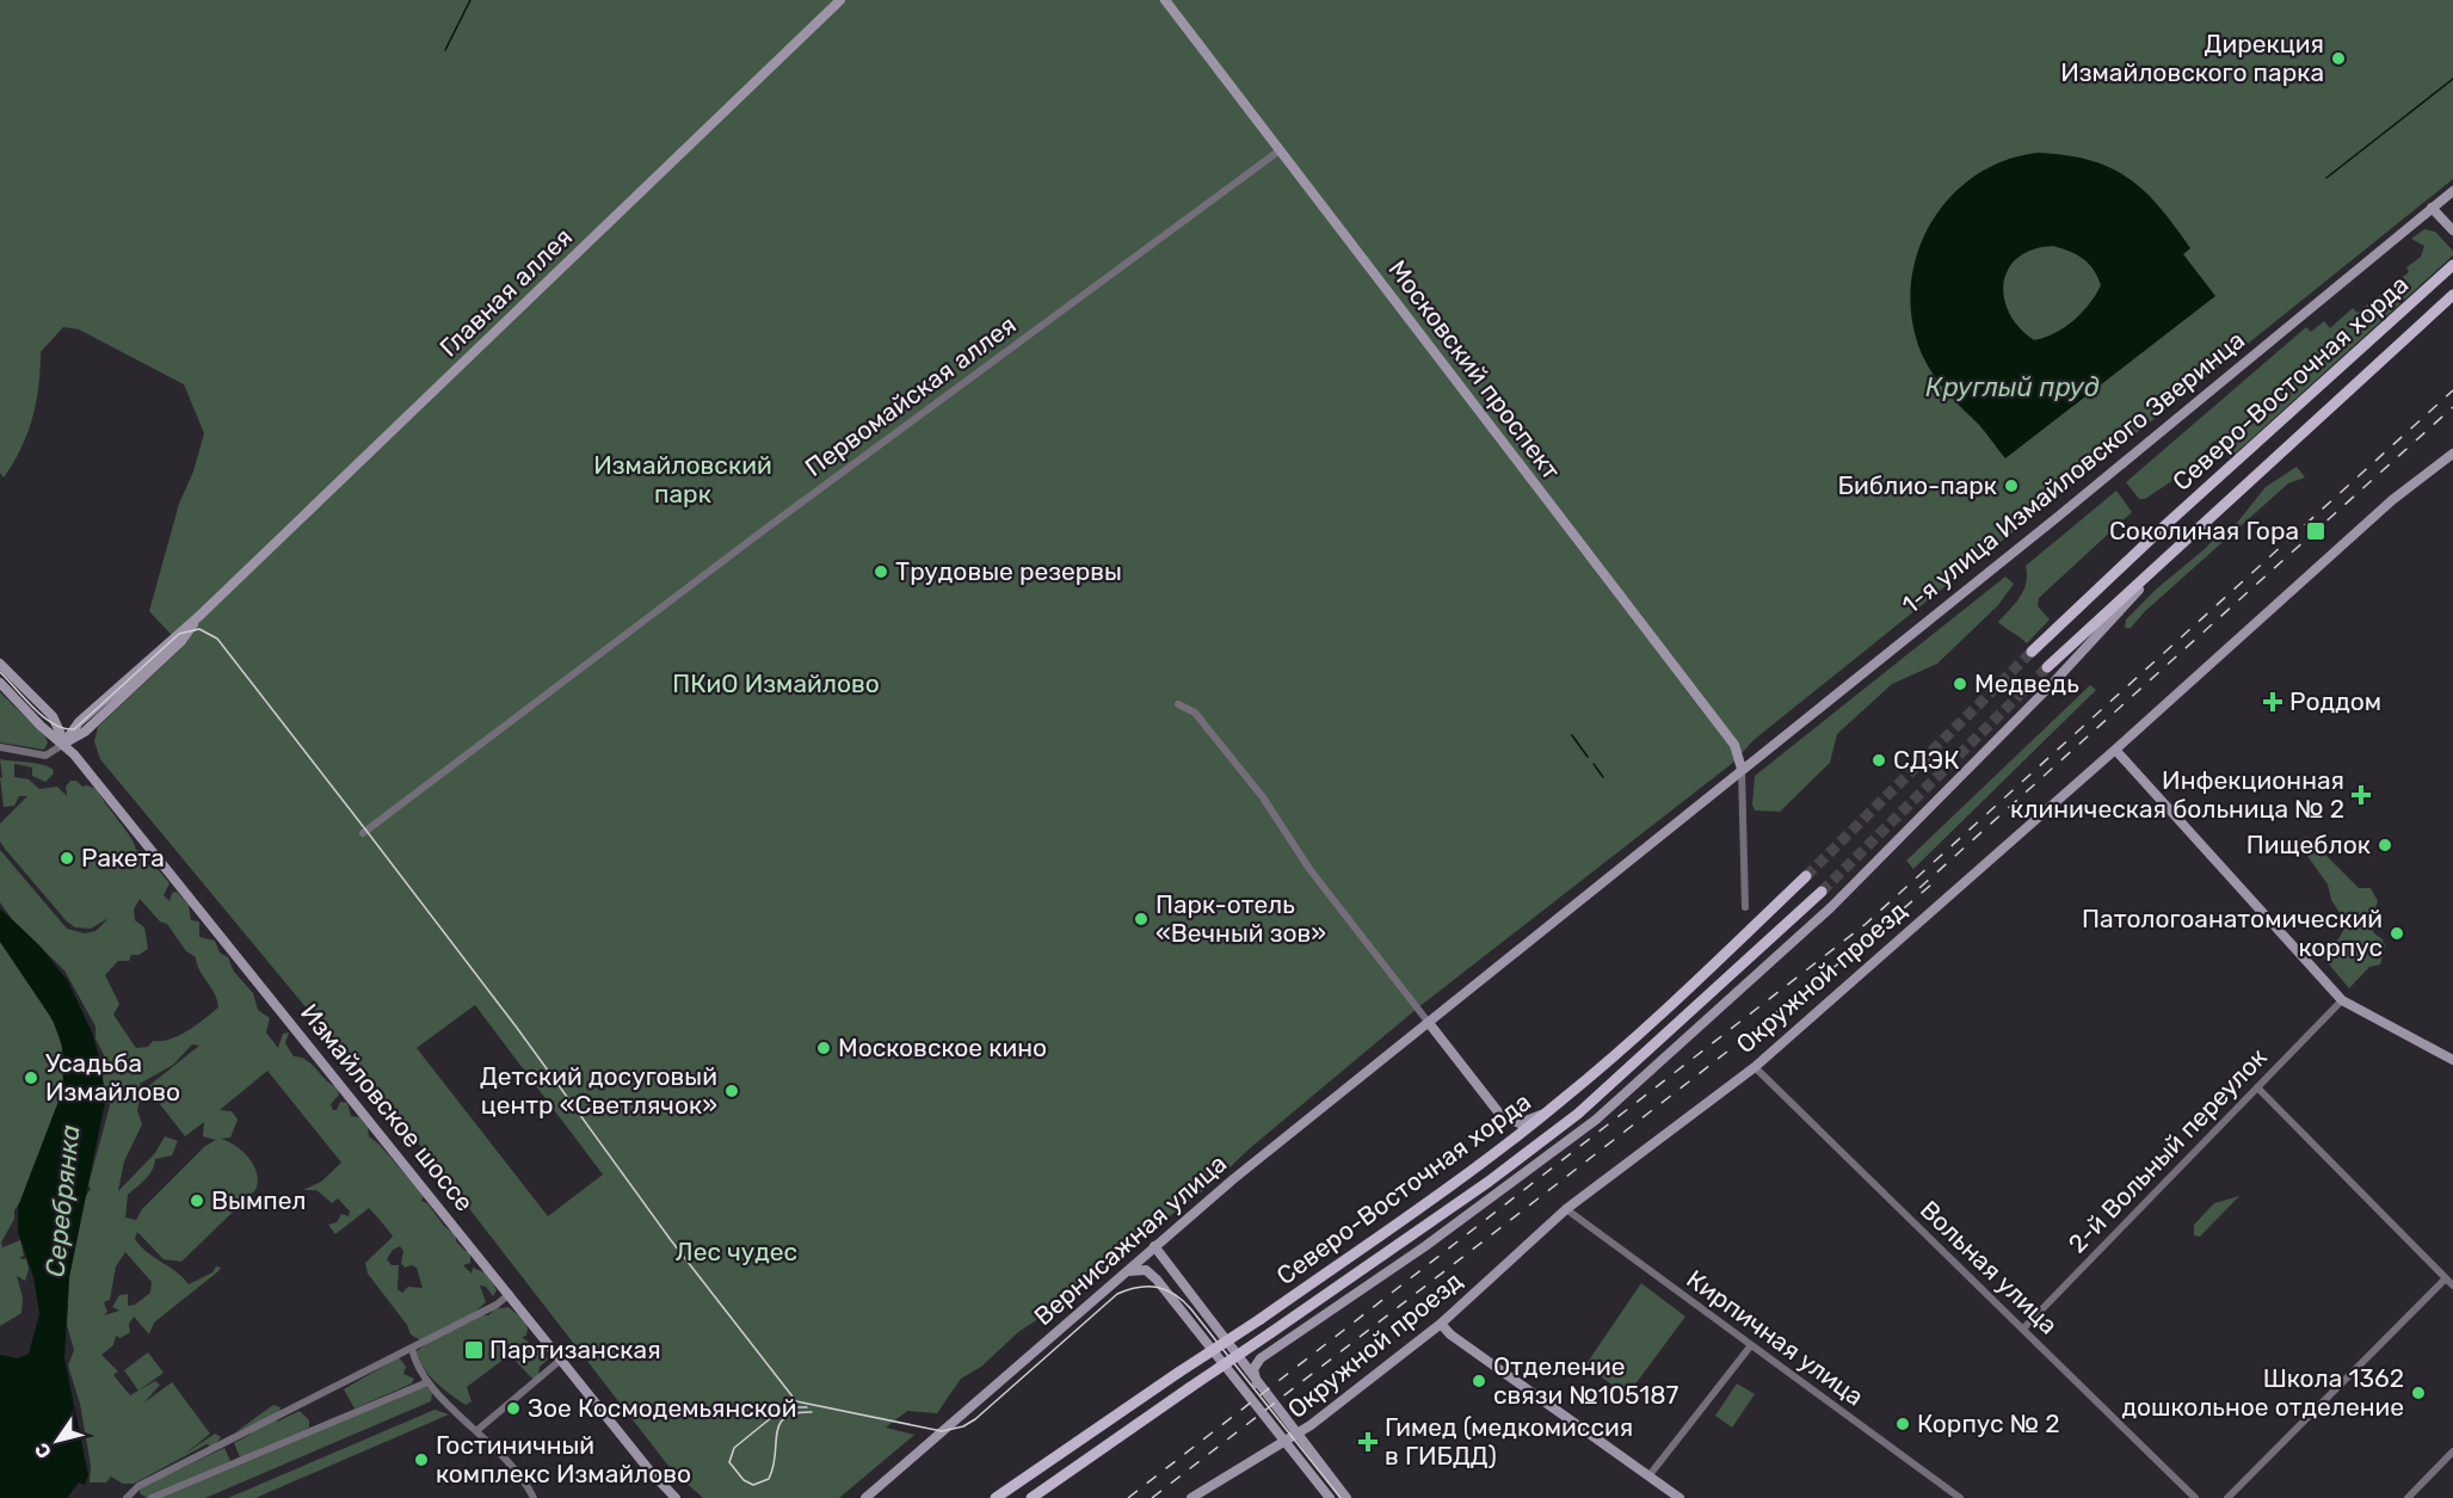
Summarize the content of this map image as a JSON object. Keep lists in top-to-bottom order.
{
  "streets": {
    "main road": [
      "Главная аллея",
      "Московский проспект",
      "Северо-Восточная хорда",
      "1-я улица Измайловского Зверинца",
      "Окружной проезд",
      "Измайловское шоссе",
      "Вернисажная улица"
    ],
    "street": [
      "Первомайская аллея",
      "2-й Вольный переулок",
      "Вольная улица",
      "Кирпичная улица"
    ]
  },
  "crossings": [
    ["Главная аллея", "Измайловское шоссе"],
    ["Московский проспект", "Первомайская аллея"],
    ["Московский проспект", "1-я улица Измайловского Зверинца"],
    ["1-я улица Измайловского Зверинца", "Вернисажная улица"],
    ["Окружной проезд", "Вольная улица"],
    ["Окружной проезд", "Кирпичная улица"],
    ["2-й Вольный переулок", "Вольная улица"]
  ],
  "water": ["Круглый пруд", "Серебрянка"],
  "parks": ["Измайловский парк", "ПКиО Измайлово", "Лес чудес"],
  "places": {
    "other": [
      "Дирекция Измайловского парка",
      "Библио-парк",
      "Трудовые резервы",
      "Медведь",
      "СДЭК",
      "Пищеблок",
      "Ракета",
      "Парк-отель «Вечный зов»",
      "Патологоанатомический корпус",
      "Московское кино",
      "Усадьба Измайлово",
      "Детский досуговый центр «Светлячок»",
      "Вымпел",
      "Отделение связи №105187",
      "Школа 1362 дошкольное отделение",
      "Зое Космодемьянской",
      "Корпус № 2",
      "Гостиничный комплекс Измайлово"
    ],
    "transit": ["Соколиная Гора", "Партизанская"],
    "health": ["Роддом", "Инфекционная клиническая больница № 2", "Гимед (медкомиссия в ГИБДД)"]
  },
  "north": "bottom left"
}
